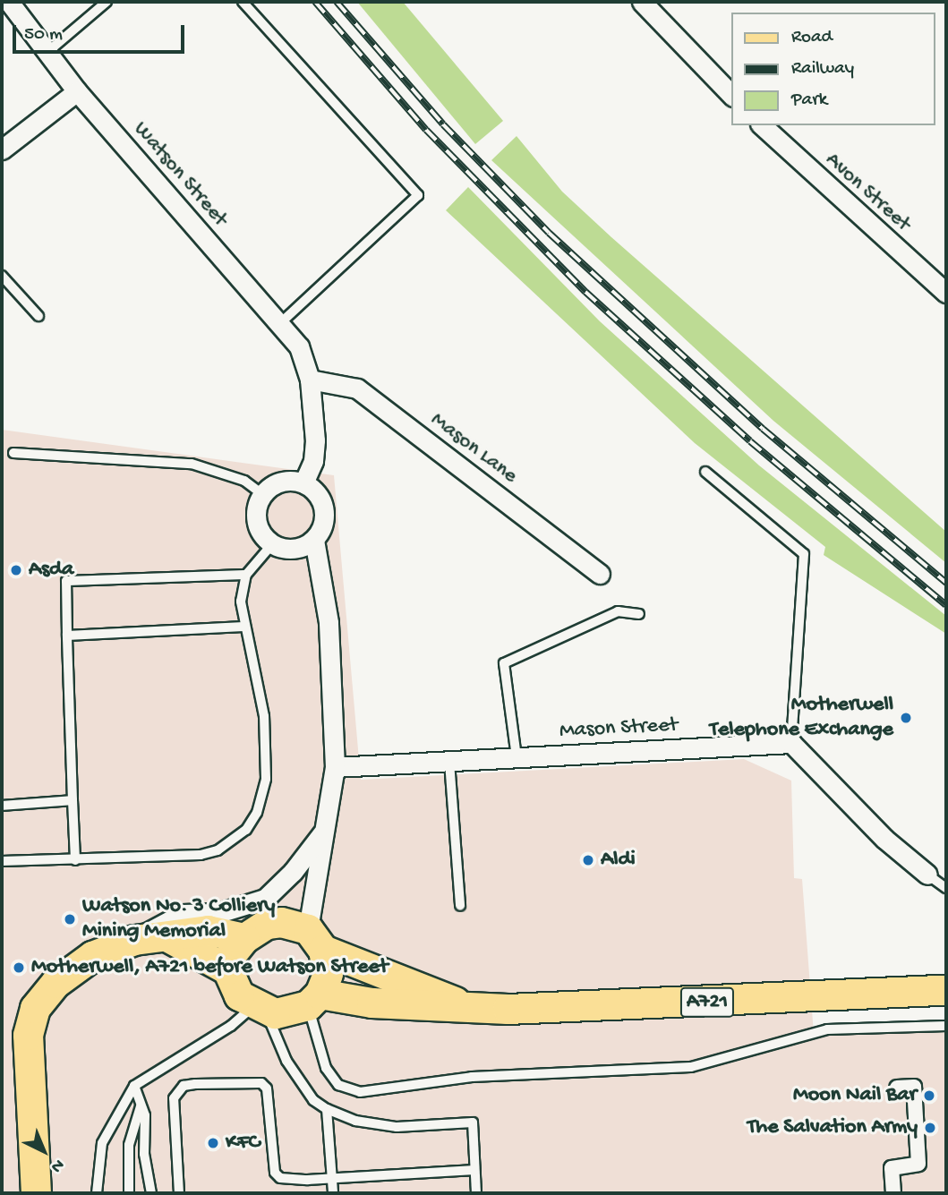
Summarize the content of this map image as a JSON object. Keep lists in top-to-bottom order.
{
  "streets": {
    "main road": ["A721"],
    "street": [
      "Watson Street",
      "Avon Street",
      "Mason Lane",
      "Mason Street"
    ]
  },
  "crossings": [
    ["Watson Street", "Mason Lane"]
  ],
  "places": [
    "Asda",
    "Motherwell Telephone Exchange",
    "Aldi",
    "Watson No. 3 Colliery Mining Memorial",
    "Motherwell, A721 before Watson Street",
    "Moon Nail Bar",
    "The Salvation Army",
    "KFC"
  ],
  "legend": ["Road", "Railway", "Park"],
  "scale_bar": "50 m",
  "north": "bottom right"
}
